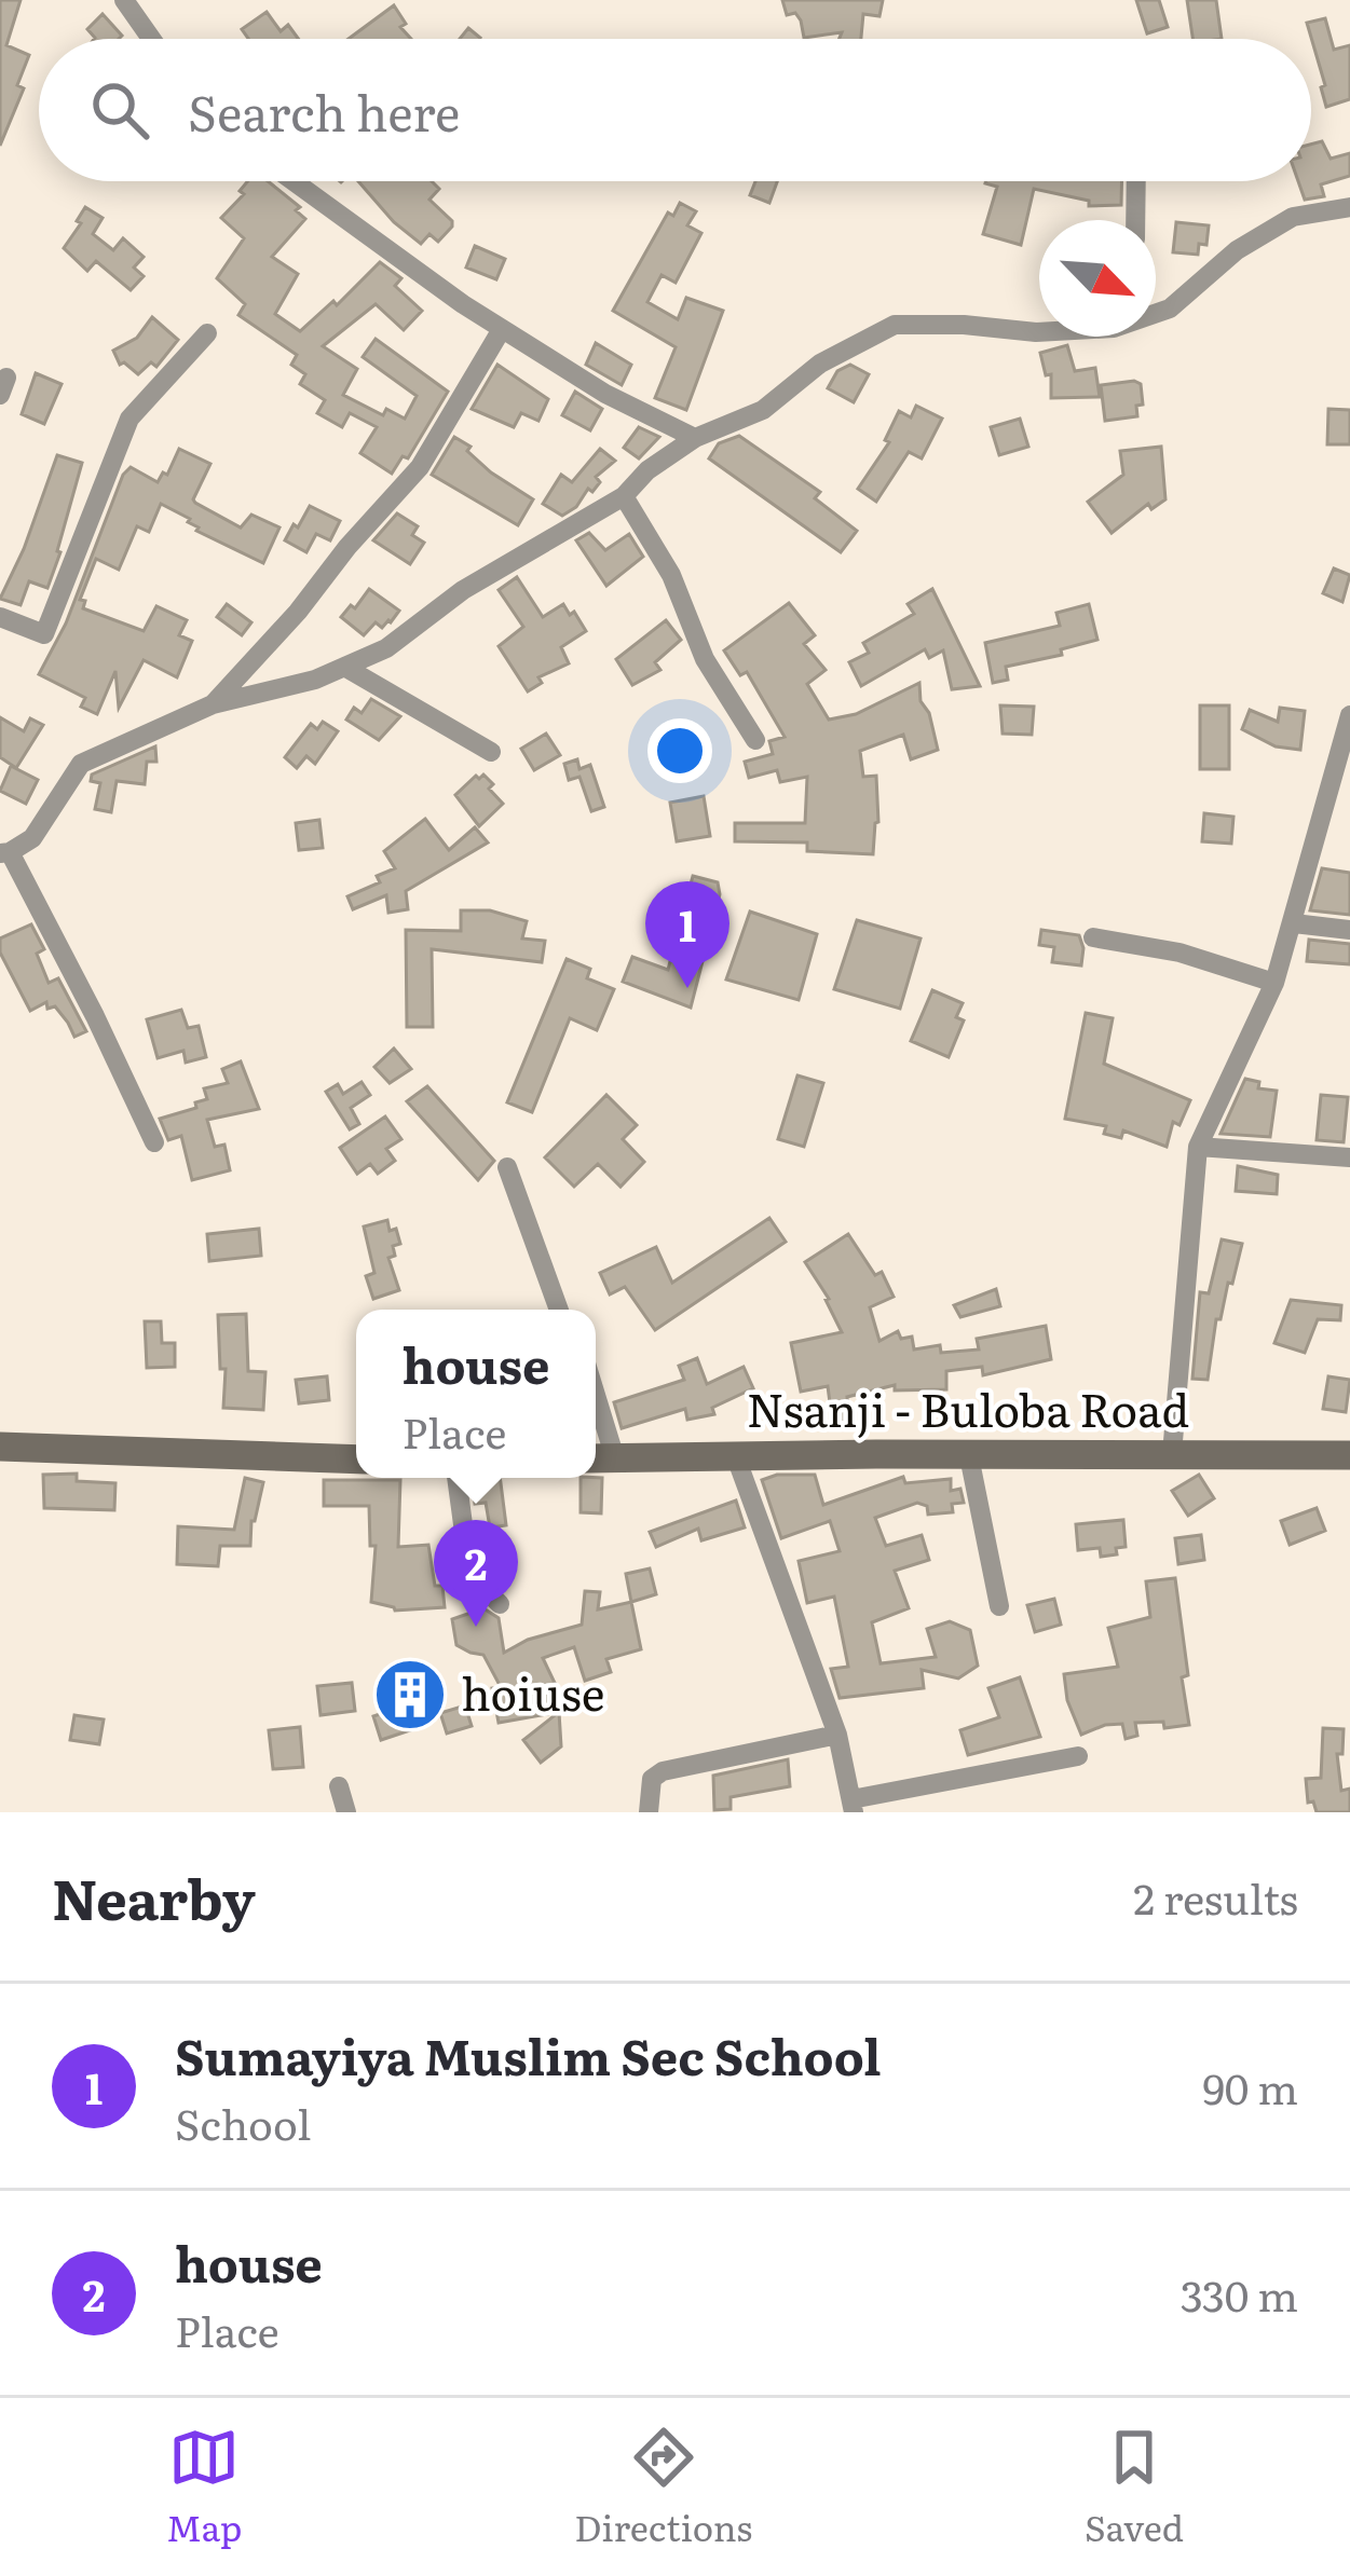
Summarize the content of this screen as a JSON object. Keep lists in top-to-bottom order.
{
  "streets": {
    "main road": ["Nsanji - Buloba Road"]
  },
  "places": {
    "building": ["hoiuse"]
  },
  "north": "bottom right",
  "page": {
    "search": "Search here",
    "pins": ["1", "2"],
    "popup": ["house", "Place"],
    "heading": ["Nearby", "2 results"],
    "list": [
      {
        "mark": "1",
        "name": "Sumayiya Muslim Sec School",
        "note": "School",
        "value": "90 m"
      },
      {
        "mark": "2",
        "name": "house",
        "note": "Place",
        "value": "330 m"
      }
    ],
    "nav": ["Map", "Directions", "Saved"]
  }
}
